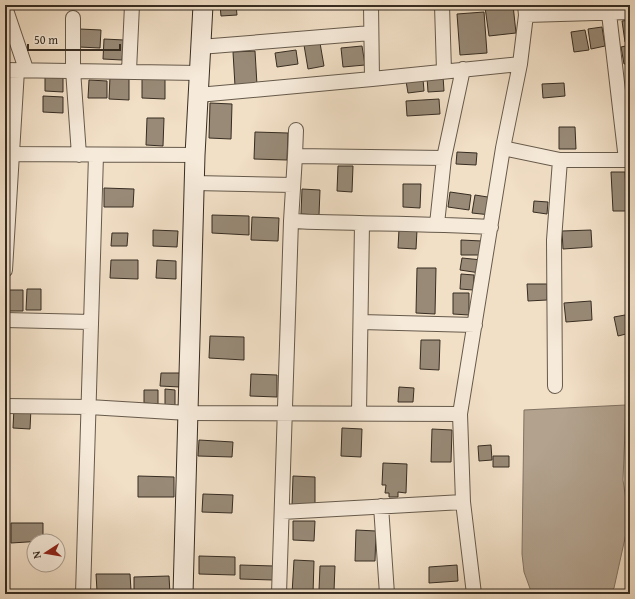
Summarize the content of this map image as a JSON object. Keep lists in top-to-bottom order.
{
  "scale_bar": "50 m",
  "north": "left"
}
